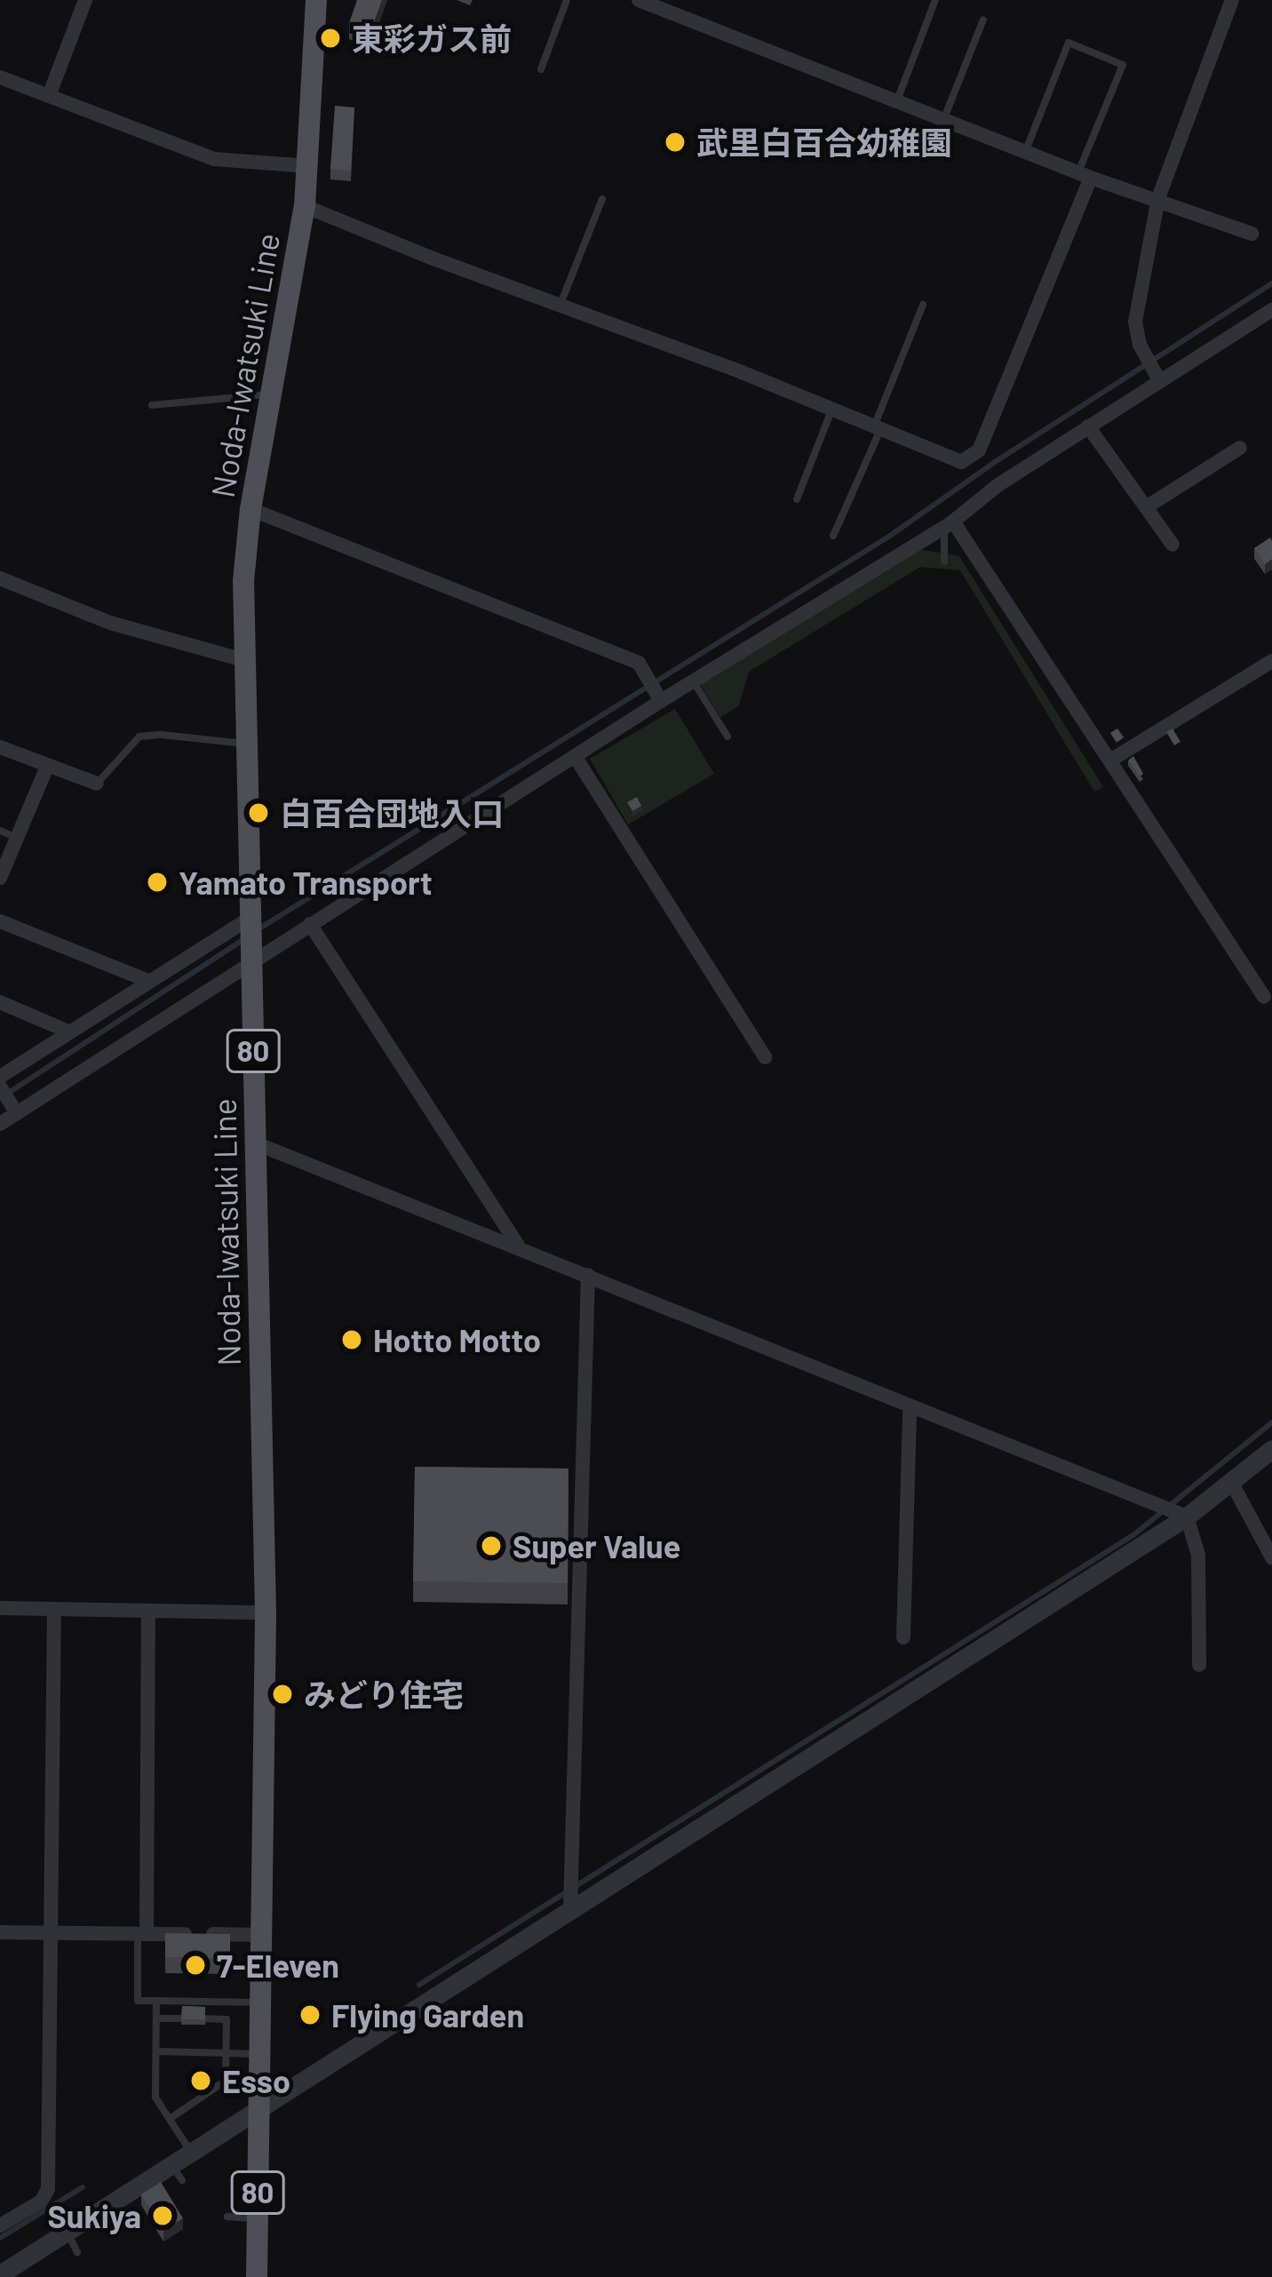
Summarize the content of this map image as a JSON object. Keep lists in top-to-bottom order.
{
  "streets": {
    "main road": ["Noda-Iwatsuki Line", "80"]
  },
  "places": [
    "東彩ガス前",
    "武里白百合幼稚園",
    "白百合団地入口",
    "Yamato Transport",
    "Hotto Motto",
    "Super Value",
    "みどり住宅",
    "7-Eleven",
    "Flying Garden",
    "Esso",
    "Sukiya"
  ]
}
